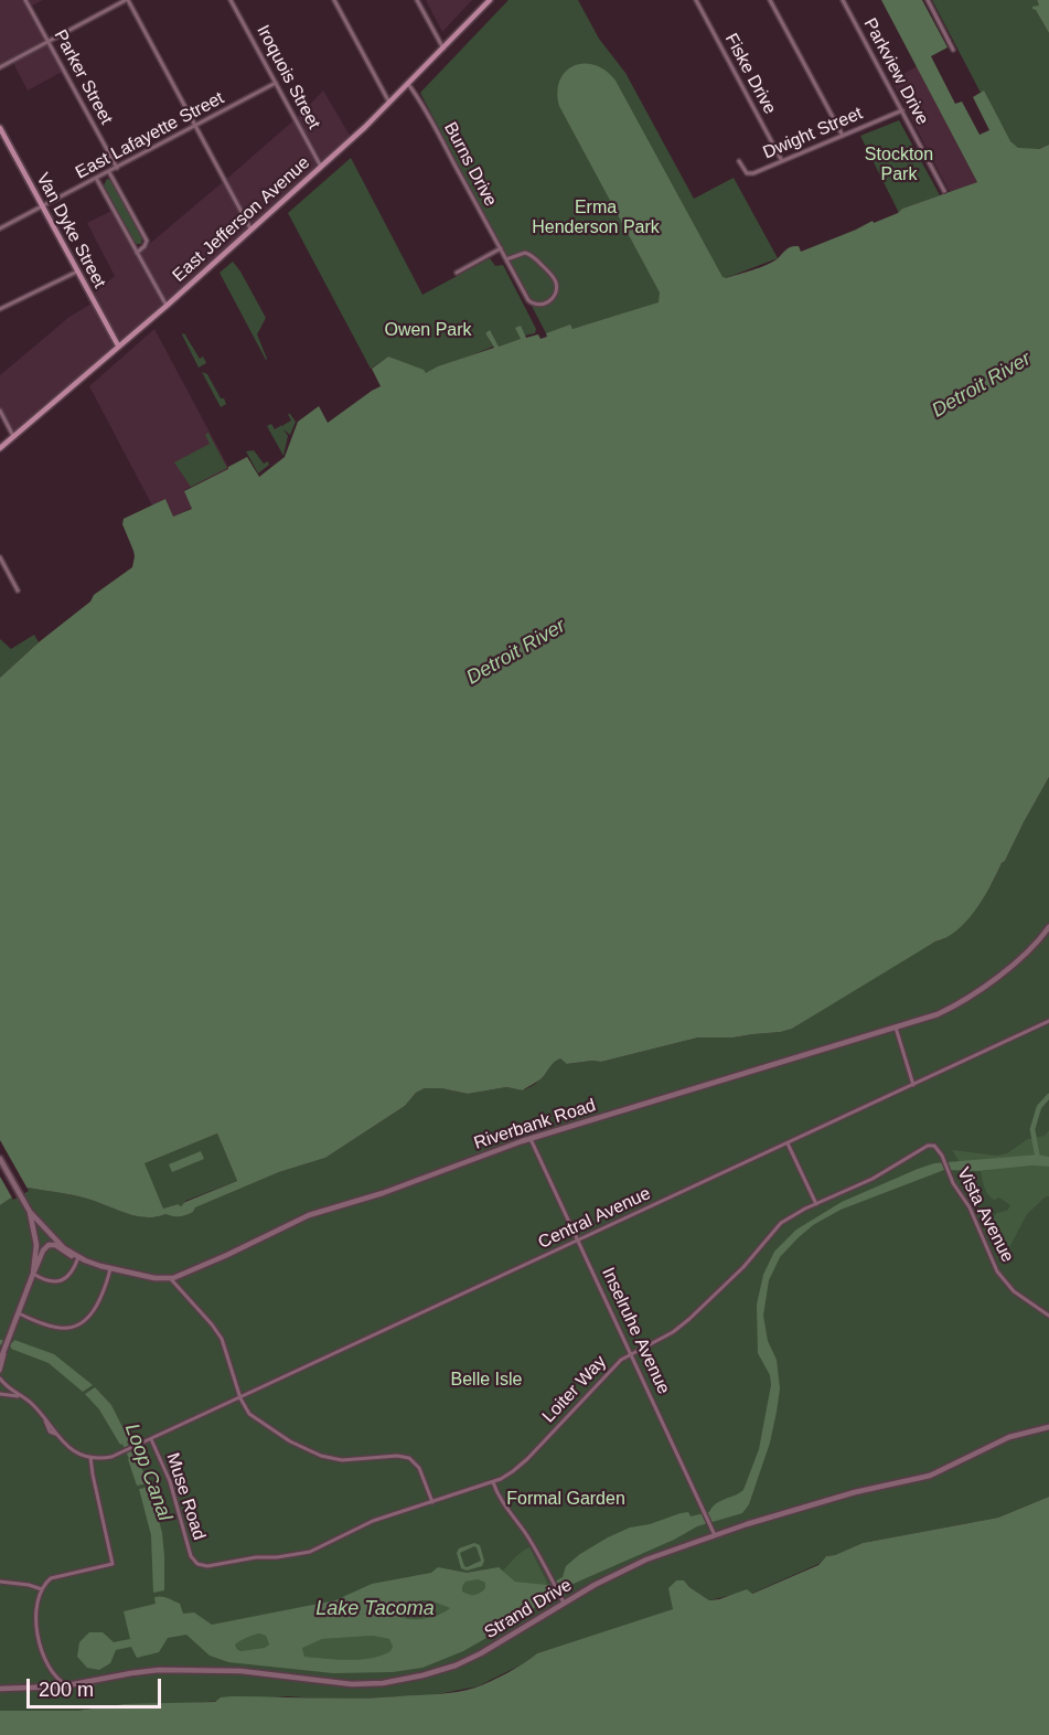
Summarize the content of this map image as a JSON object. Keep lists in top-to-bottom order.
{
  "streets": {
    "main road": ["East Jefferson Avenue", "Van Dyke Street"],
    "street": [
      "Parkview Drive",
      "Fiske Drive",
      "Parker Street",
      "Iroquois Street",
      "Dwight Street",
      "East Lafayette Street",
      "Burns Drive",
      "Riverbank Road",
      "Vista Avenue",
      "Central Avenue",
      "Inselruhe Avenue",
      "Loiter Way",
      "Muse Road",
      "Strand Drive"
    ]
  },
  "crossings": [
    ["Parkview Drive", "Dwight Street"],
    ["Fiske Drive", "Dwight Street"],
    ["Parker Street", "East Lafayette Street"],
    ["Iroquois Street", "East Lafayette Street"],
    ["Iroquois Street", "East Jefferson Avenue"],
    ["East Lafayette Street", "Van Dyke Street"],
    ["Burns Drive", "East Jefferson Avenue"],
    ["East Jefferson Avenue", "Van Dyke Street"],
    ["Riverbank Road", "Inselruhe Avenue"],
    ["Vista Avenue", "Loiter Way"],
    ["Central Avenue", "Inselruhe Avenue"],
    ["Central Avenue", "Muse Road"],
    ["Inselruhe Avenue", "Loiter Way"],
    ["Inselruhe Avenue", "Strand Drive"],
    ["Loiter Way", "Muse Road"]
  ],
  "water": ["Detroit River", "Loop Canal", "Lake Tacoma"],
  "parks": [
    "Stockton Park",
    "Erma Henderson Park",
    "Owen Park",
    "Belle Isle",
    "Formal Garden"
  ],
  "scale_bar": "200 m"
}
